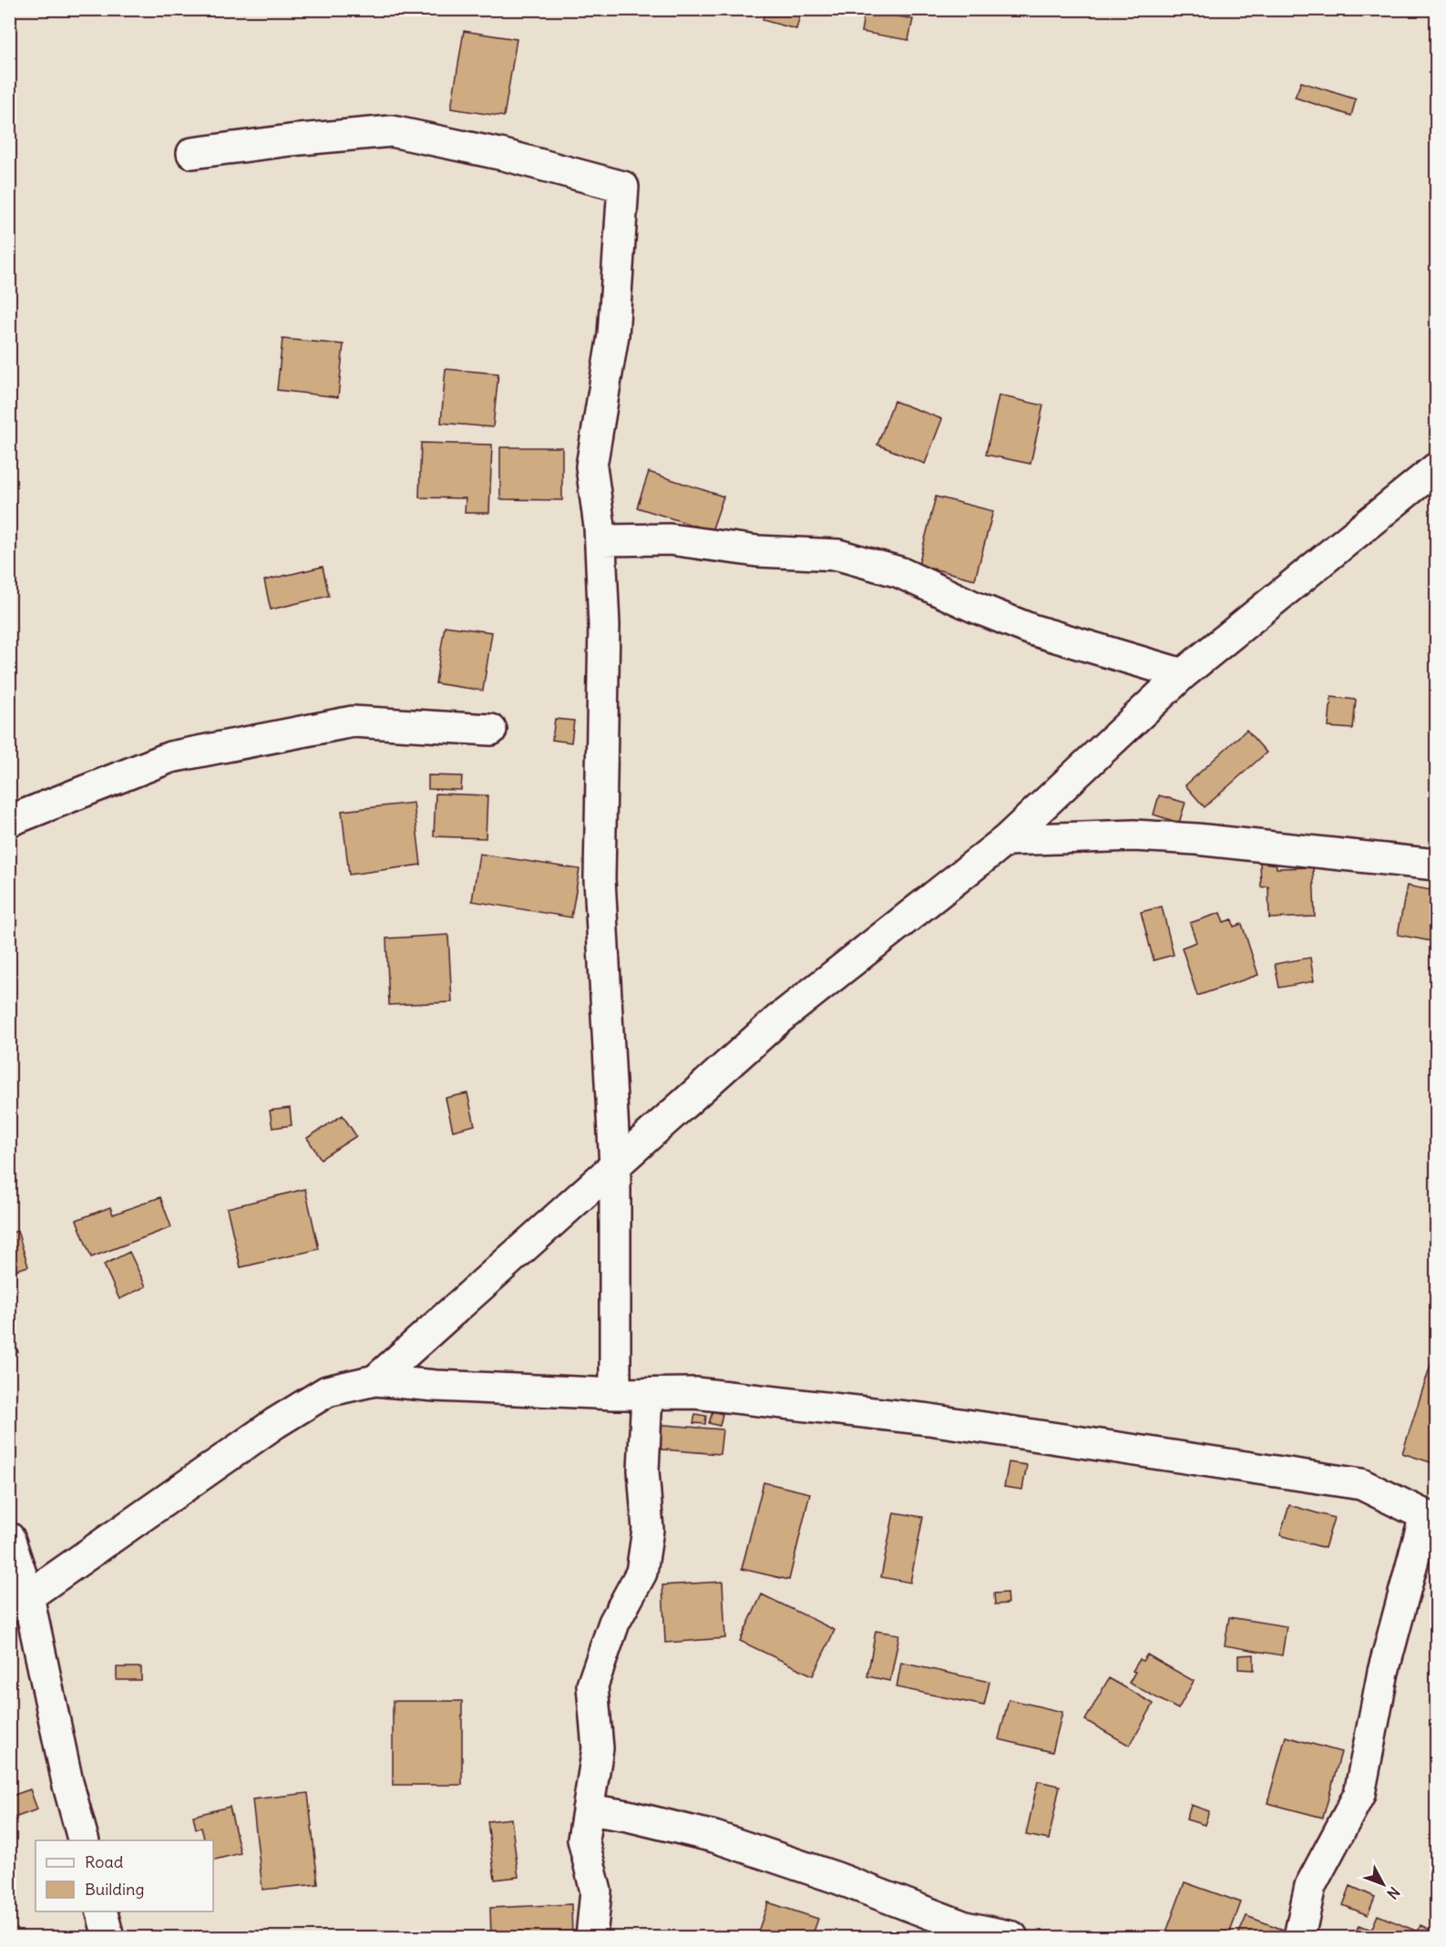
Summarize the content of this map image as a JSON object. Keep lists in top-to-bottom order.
{
  "legend": ["Road", "Building"],
  "north": "bottom right"
}
